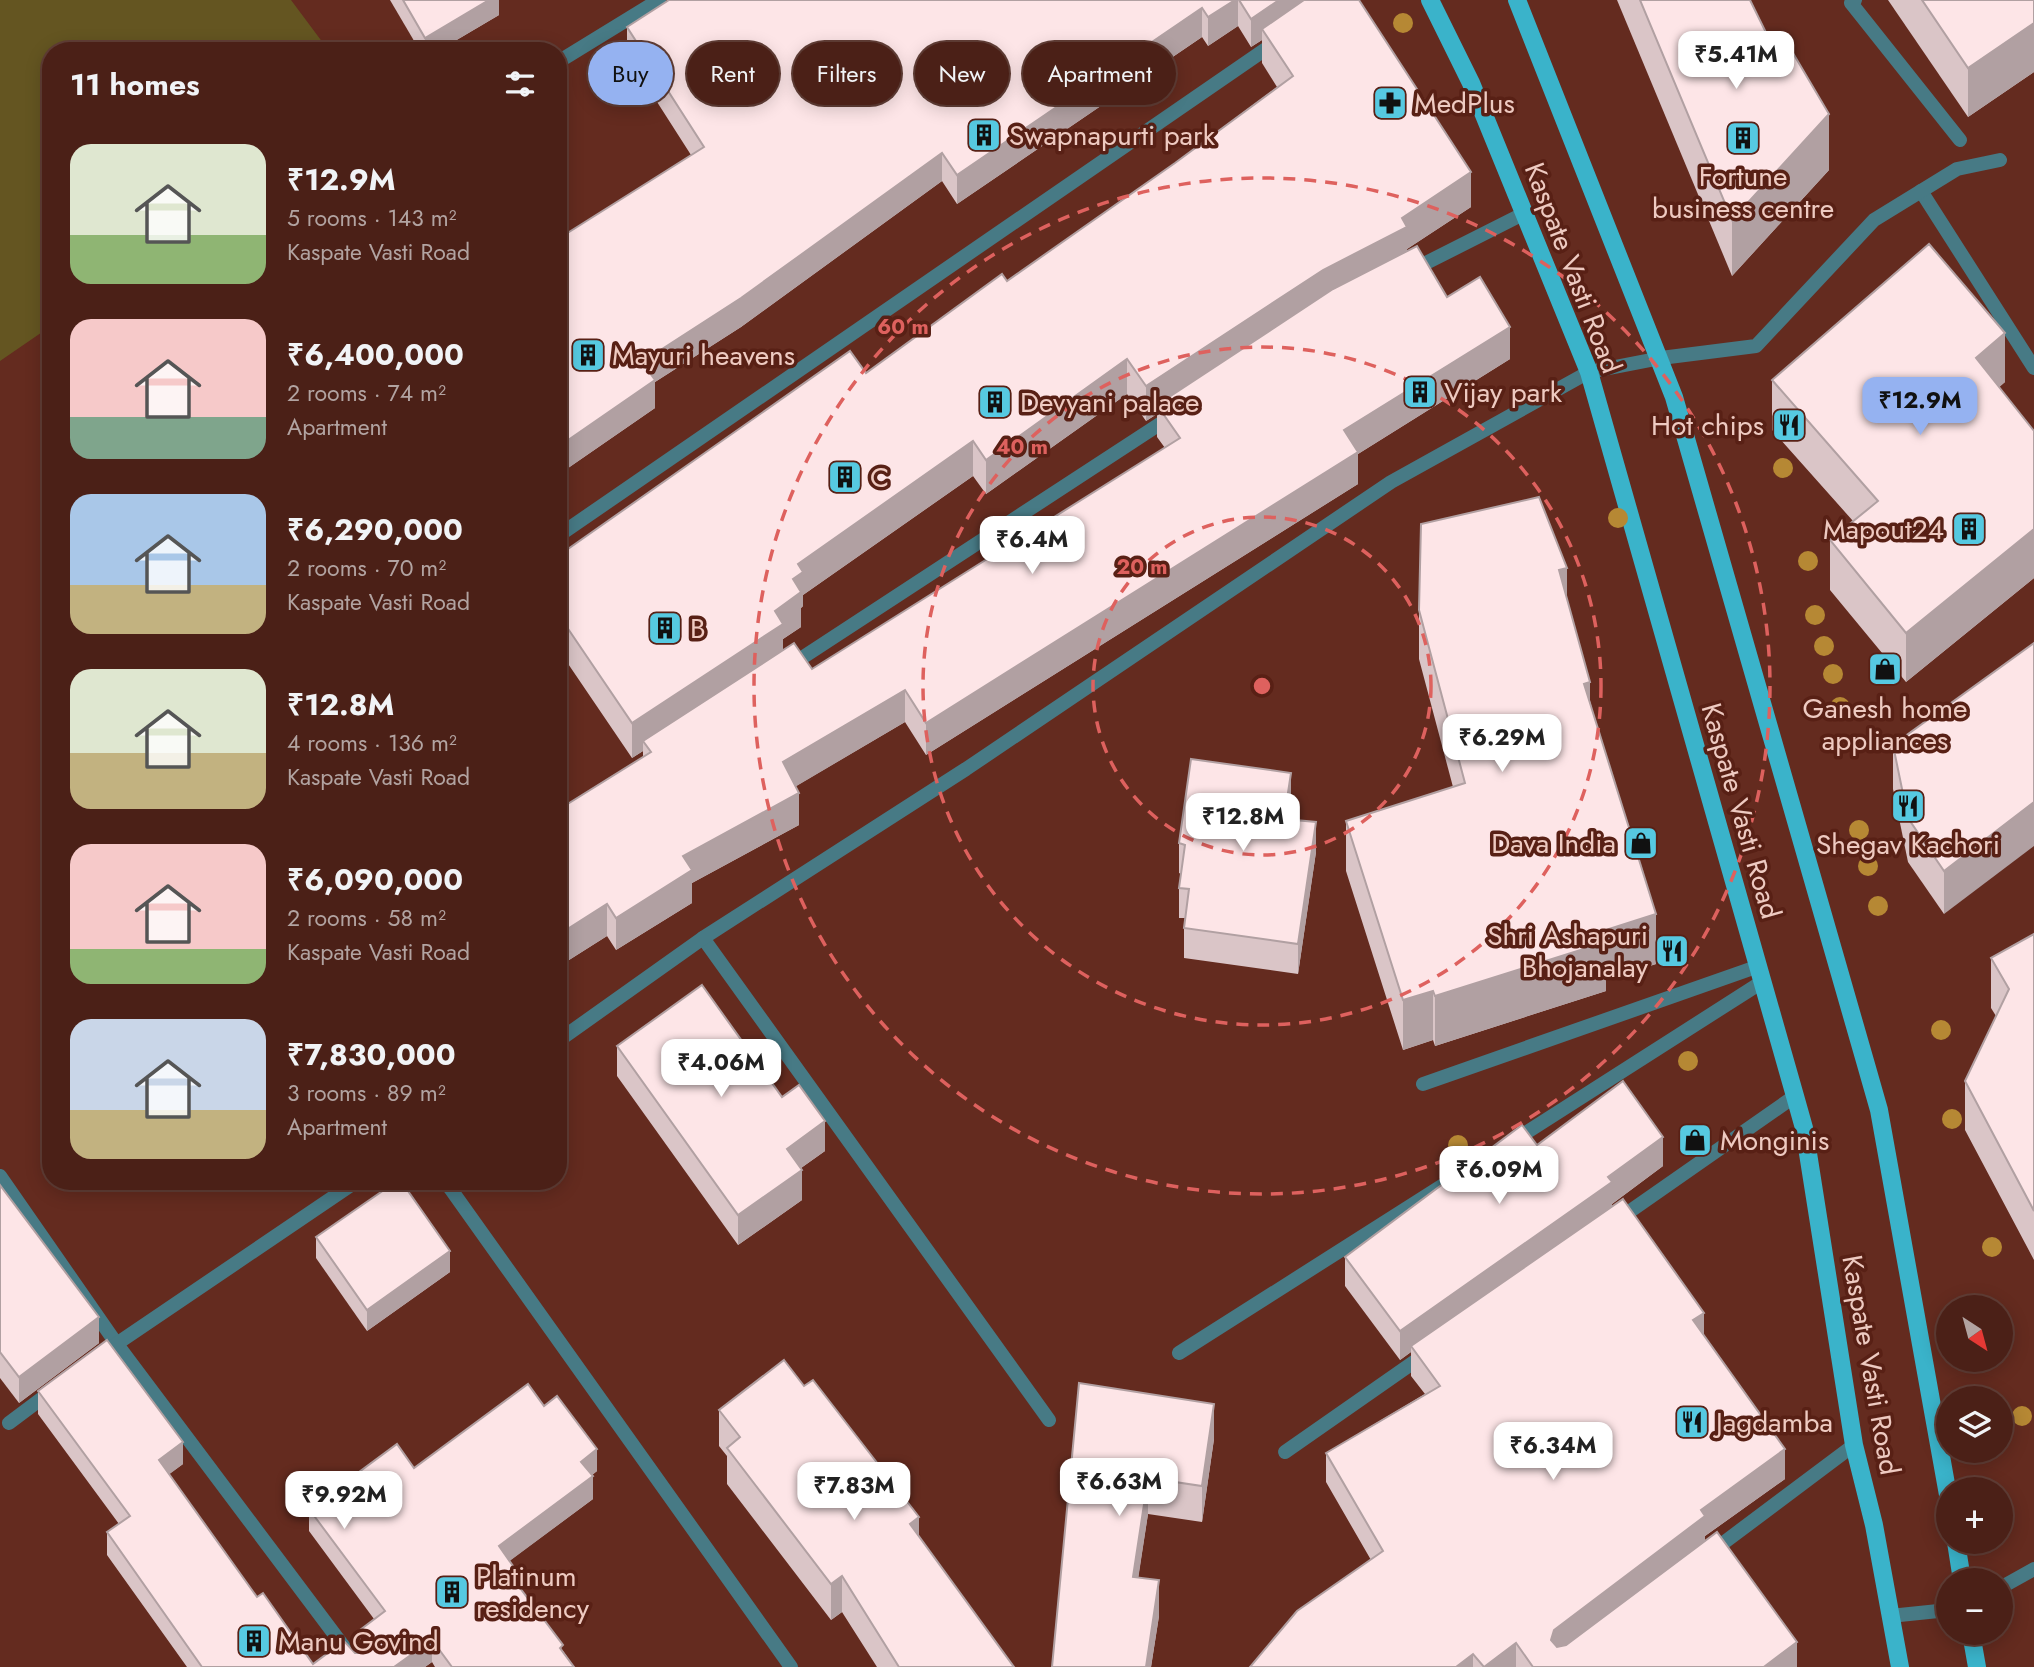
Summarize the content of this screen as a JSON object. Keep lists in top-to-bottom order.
{
  "streets": {
    "main road": ["Kaspate Vasti Road"]
  },
  "places": {
    "pharmacy": ["MedPlus"],
    "building": [
      "Swapnapurti park",
      "Fortune business centre",
      "Mayuri heavens",
      "Vijay park",
      "Devyani palace",
      "C",
      "Mapout24",
      "B",
      "Platinum residency",
      "Manu Govind"
    ],
    "restaurant": [
      "Hot chips",
      "Shegav Kachori",
      "Shri Ashapuri Bhojanalay",
      "Jagdamba"
    ],
    "shop": ["Ganesh home appliances", "Dava India", "Monginis"]
  },
  "north": "bottom right",
  "page": {
    "price": [
      "₹5.41M",
      "₹12.9M",
      "₹6.4M",
      "₹6.29M",
      "₹12.8M",
      "₹4.06M",
      "₹6.09M",
      "₹6.34M",
      "₹6.63M",
      "₹7.83M",
      "₹9.92M"
    ],
    "chip": [
      "Buy",
      "Rent",
      "Filters",
      "New",
      "Apartment"
    ],
    "heading": "11 homes",
    "list": [
      {
        "name": "₹12.9M",
        "note": "5 rooms · 143 m² · Kaspate Vasti Road"
      },
      {
        "name": "₹6,400,000",
        "note": "2 rooms · 74 m² · Apartment"
      },
      {
        "name": "₹6,290,000",
        "note": "2 rooms · 70 m² · Kaspate Vasti Road"
      },
      {
        "name": "₹12.8M",
        "note": "4 rooms · 136 m² · Kaspate Vasti Road"
      },
      {
        "name": "₹6,090,000",
        "note": "2 rooms · 58 m² · Kaspate Vasti Road"
      },
      {
        "name": "₹7,830,000",
        "note": "3 rooms · 89 m² · Apartment"
      }
    ],
    "map_buttons": ["+", "−"]
  },
  "rings": ["60 m", "40 m", "20 m"]
}
